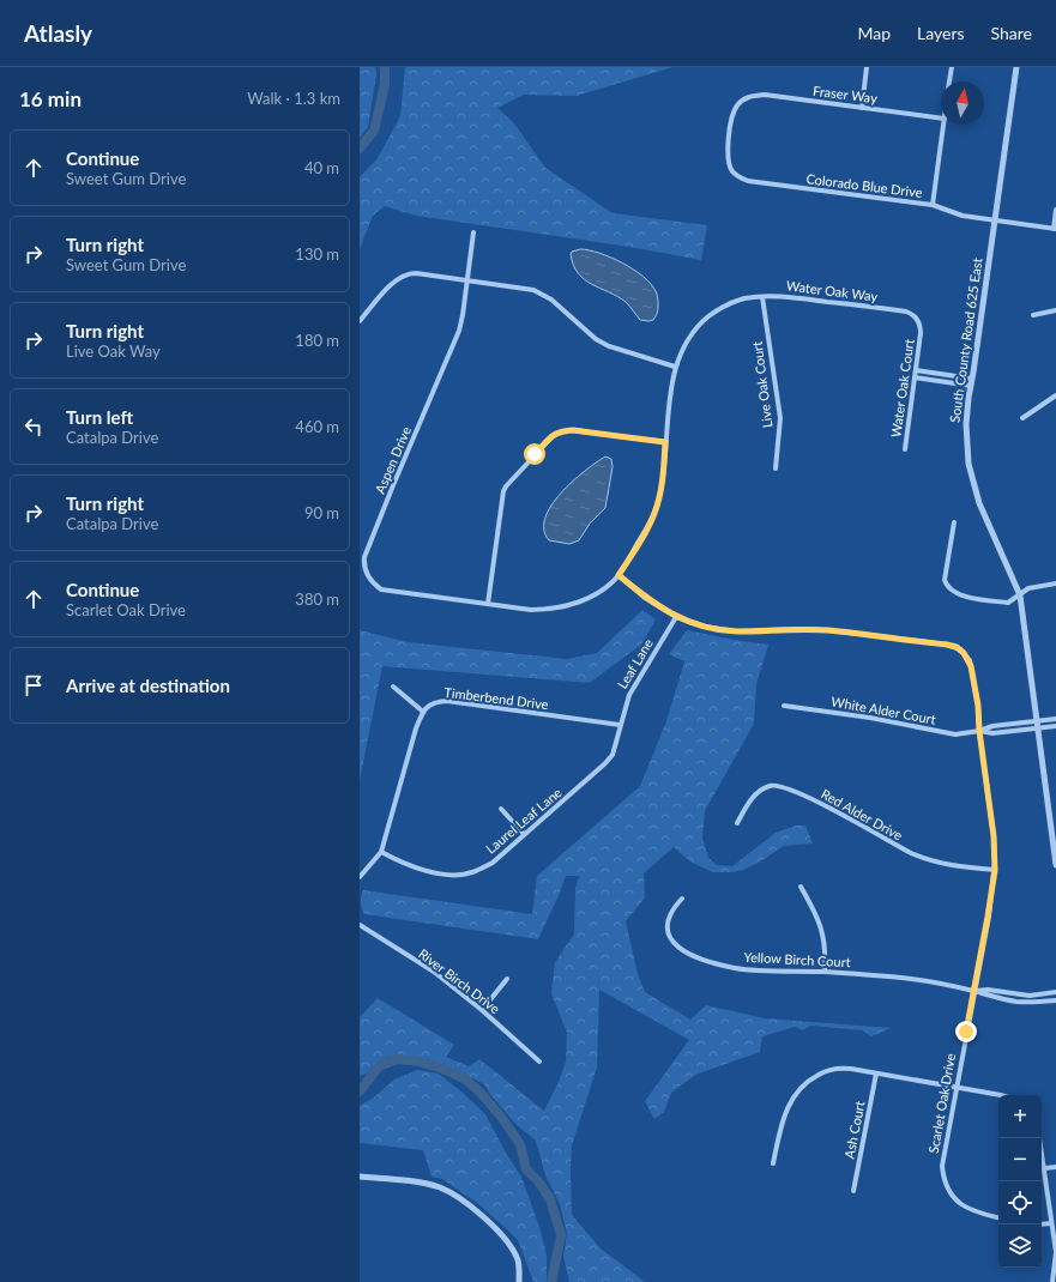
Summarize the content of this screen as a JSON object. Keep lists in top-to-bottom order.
{
  "streets": {
    "street": [
      "Fraser Way",
      "Colorado Blue Drive",
      "Water Oak Way",
      "South County Road 625 East",
      "Live Oak Court",
      "Water Oak Court",
      "Aspen Drive",
      "Leaf Lane",
      "Timberbend Drive",
      "White Alder Court",
      "Red Alder Drive",
      "Laurel Leaf Lane",
      "Yellow Birch Court",
      "River Birch Drive",
      "Scarlet Oak Drive",
      "Ash Court"
    ]
  },
  "crossings": [
    ["Fraser Way", "Colorado Blue Drive"],
    ["Colorado Blue Drive", "South County Road 625 East"],
    ["Water Oak Way", "Live Oak Court"],
    ["Water Oak Way", "Water Oak Court"],
    ["Water Oak Way", "Aspen Drive"],
    ["South County Road 625 East", "White Alder Court"],
    ["Aspen Drive", "Scarlet Oak Drive"],
    ["Leaf Lane", "Timberbend Drive"],
    ["Leaf Lane", "Laurel Leaf Lane"],
    ["Leaf Lane", "Scarlet Oak Drive"],
    ["Timberbend Drive", "Laurel Leaf Lane"],
    ["White Alder Court", "Scarlet Oak Drive"],
    ["Red Alder Drive", "Scarlet Oak Drive"],
    ["Yellow Birch Court", "Scarlet Oak Drive"]
  ],
  "north": "top",
  "page": {
    "header": "Atlasly",
    "nav": ["Map", "Layers", "Share"],
    "heading": ["16 min", "Walk · 1.3 km"],
    "list": [
      ["Continue", "Sweet Gum Drive", "40 m"],
      ["Turn right", "Sweet Gum Drive", "130 m"],
      ["Turn right", "Live Oak Way", "180 m"],
      ["Turn left", "Catalpa Drive", "460 m"],
      ["Turn right", "Catalpa Drive", "90 m"],
      ["Continue", "Scarlet Oak Drive", "380 m"],
      "Arrive at destination"
    ],
    "map_buttons": ["+", "−"]
  }
}
